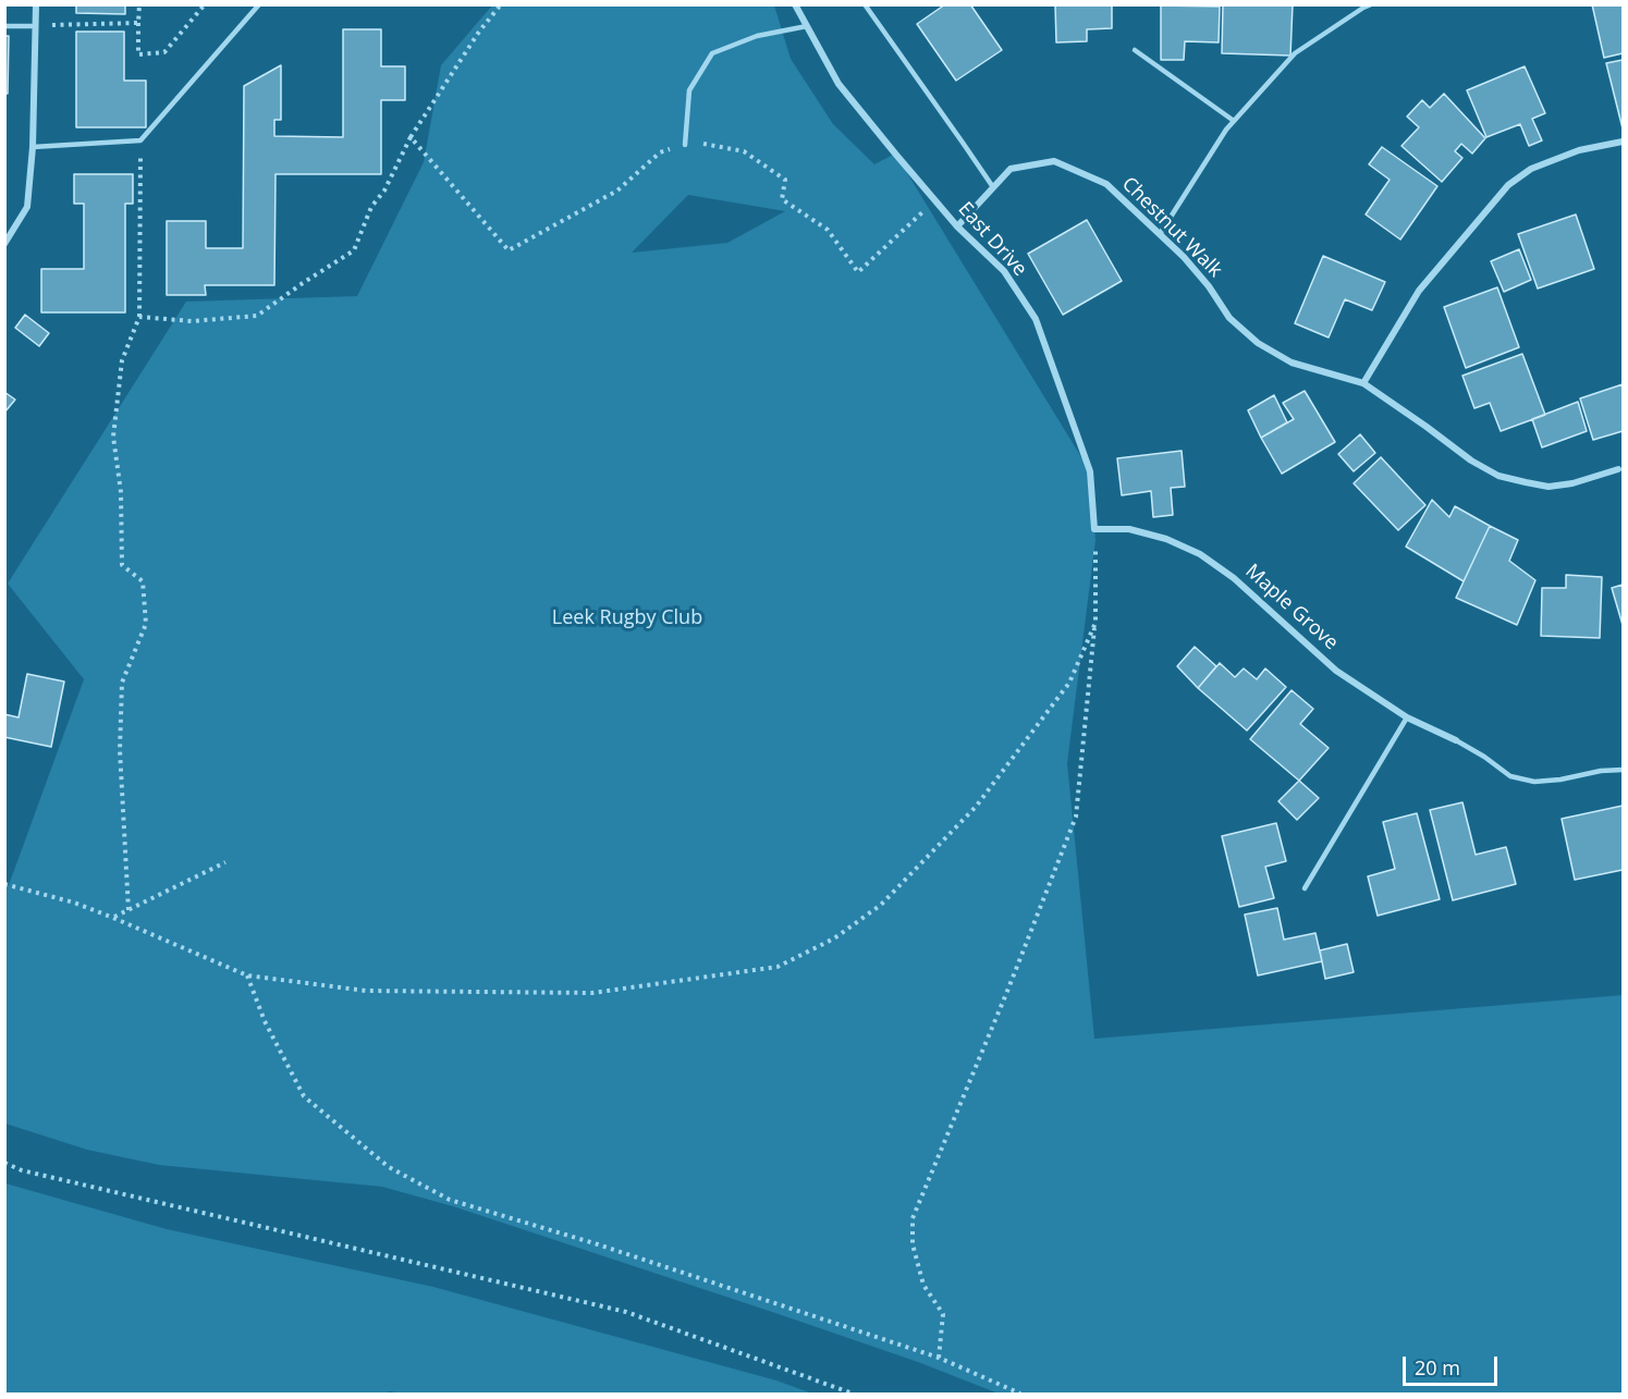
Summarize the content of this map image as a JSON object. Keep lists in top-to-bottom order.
{
  "streets": {
    "street": ["Chestnut Walk", "East Drive", "Maple Grove"]
  },
  "crossings": [
    ["Chestnut Walk", "East Drive"],
    ["East Drive", "Maple Grove"]
  ],
  "parks": ["Leek Rugby Club"],
  "scale_bar": "20 m"
}
